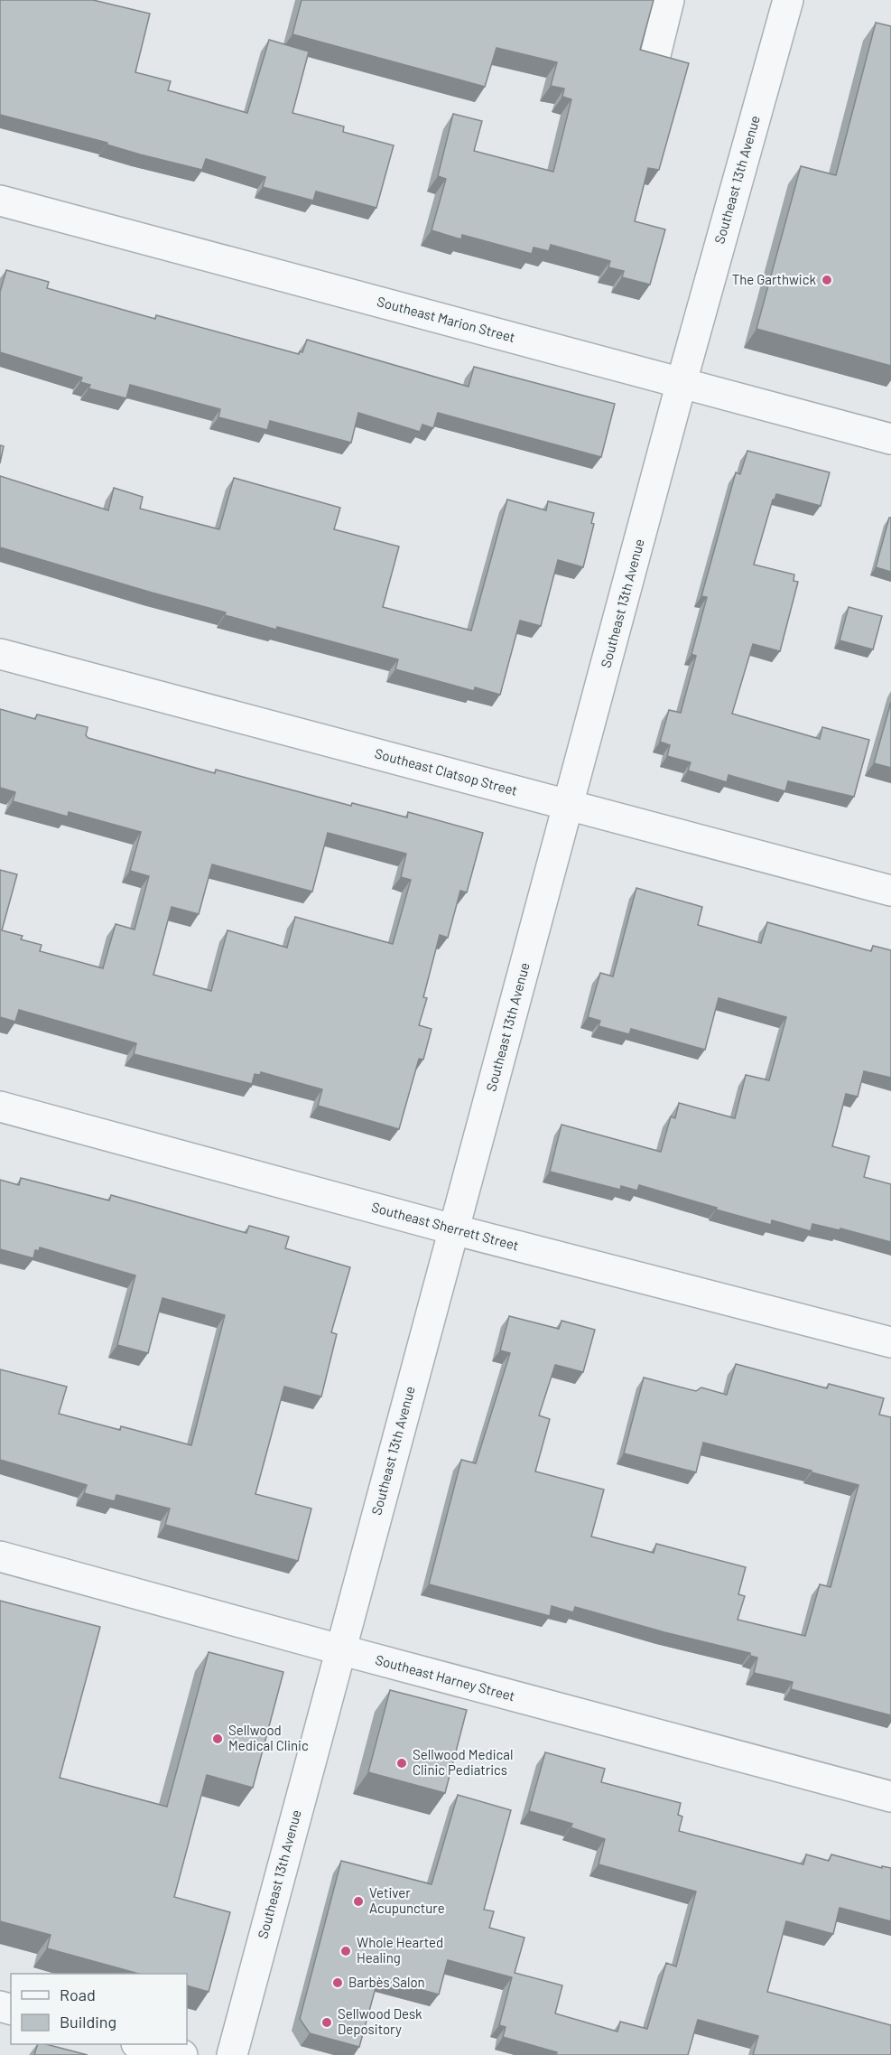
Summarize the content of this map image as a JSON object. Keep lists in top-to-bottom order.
{
  "streets": {
    "street": [
      "Southeast 13th Avenue",
      "Southeast Marion Street",
      "Southeast Clatsop Street",
      "Southeast Sherrett Street",
      "Southeast Harney Street"
    ]
  },
  "crossings": [
    ["Southeast 13th Avenue", "Southeast Marion Street"],
    ["Southeast 13th Avenue", "Southeast Clatsop Street"],
    ["Southeast 13th Avenue", "Southeast Sherrett Street"],
    ["Southeast 13th Avenue", "Southeast Harney Street"]
  ],
  "places": [
    "The Garthwick",
    "Sellwood Medical Clinic",
    "Sellwood Medical Clinic Pediatrics",
    "Vetiver Acupuncture",
    "Whole Hearted Healing",
    "Barbès Salon",
    "Sellwood Desk Depository"
  ],
  "legend": ["Road", "Building"]
}
